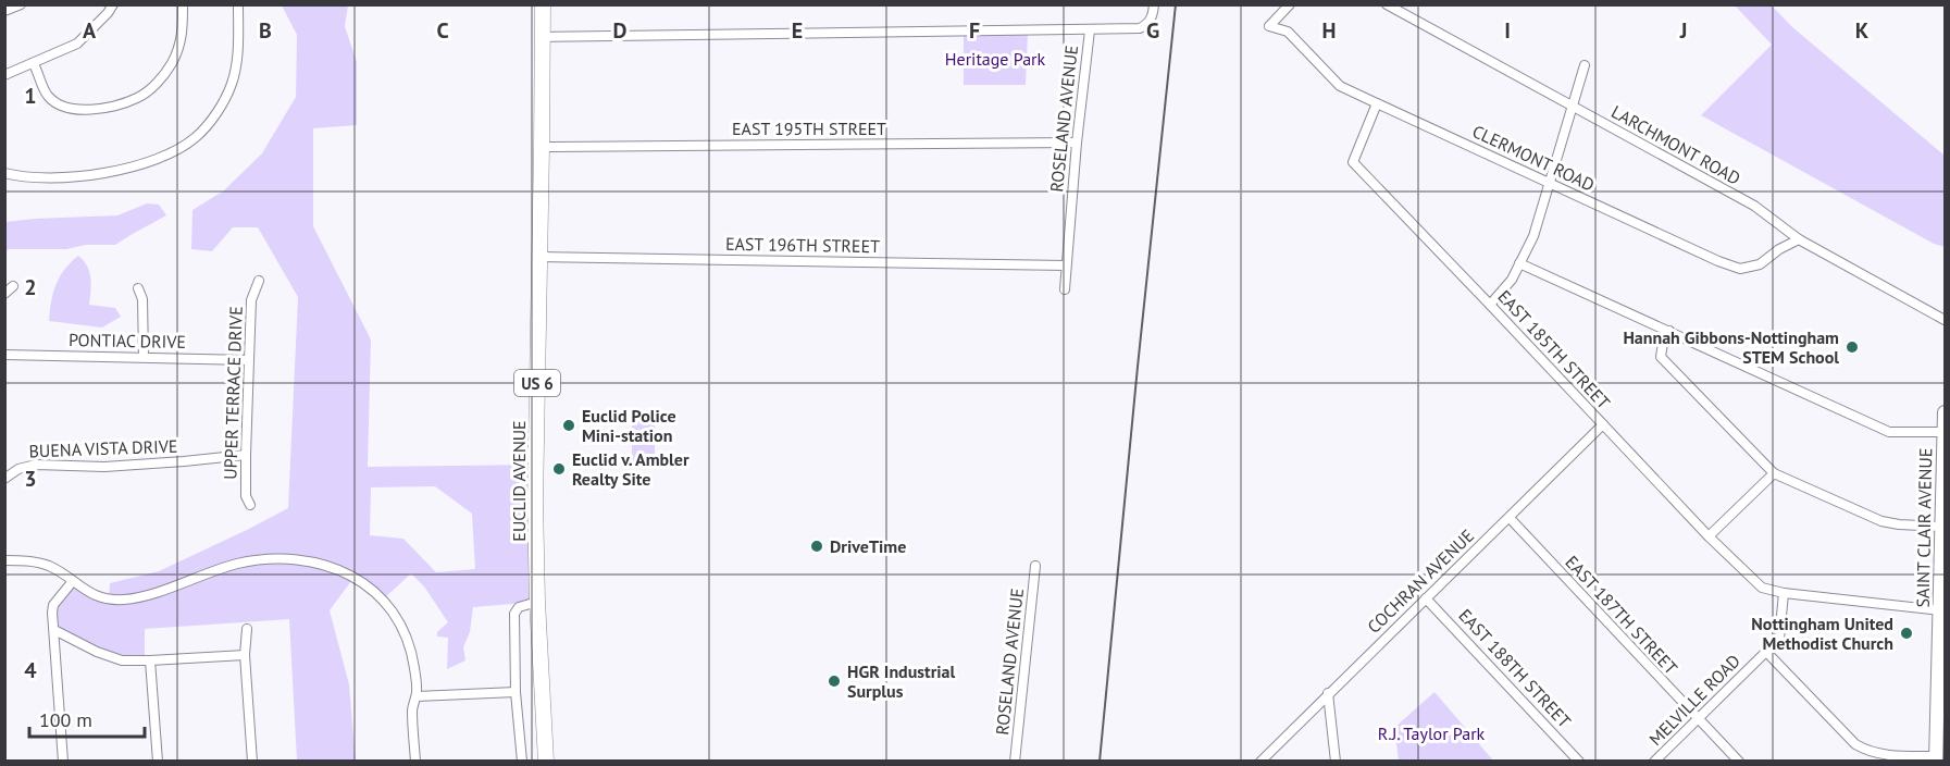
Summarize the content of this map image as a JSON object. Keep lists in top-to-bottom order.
{
  "streets": {
    "main road": ["US 6", "EUCLID AVENUE"],
    "street": [
      "ROSELAND AVENUE",
      "EAST 195TH STREET",
      "LARCHMONT ROAD",
      "CLERMONT ROAD",
      "EAST 196TH STREET",
      "PONTIAC DRIVE",
      "EAST 185TH STREET",
      "UPPER TERRACE DRIVE",
      "BUENA VISTA DRIVE",
      "SAINT CLAIR AVENUE",
      "COCHRAN AVENUE",
      "EAST 187TH STREET",
      "EAST 188TH STREET",
      "MELVILLE ROAD"
    ]
  },
  "crossings": [
    ["ROSELAND AVENUE", "EAST 195TH STREET"],
    ["ROSELAND AVENUE", "EAST 196TH STREET"],
    ["EAST 195TH STREET", "EUCLID AVENUE"],
    ["LARCHMONT ROAD", "CLERMONT ROAD"],
    ["CLERMONT ROAD", "EAST 185TH STREET"],
    ["EAST 196TH STREET", "EUCLID AVENUE"],
    ["PONTIAC DRIVE", "UPPER TERRACE DRIVE"],
    ["EAST 185TH STREET", "COCHRAN AVENUE"],
    ["EAST 185TH STREET", "MELVILLE ROAD"],
    ["UPPER TERRACE DRIVE", "BUENA VISTA DRIVE"],
    ["COCHRAN AVENUE", "EAST 187TH STREET"],
    ["COCHRAN AVENUE", "EAST 188TH STREET"],
    ["EAST 187TH STREET", "MELVILLE ROAD"]
  ],
  "parks": ["Heritage Park", "R.J. Taylor Park"],
  "places": [
    "Hannah Gibbons-Nottingham STEM School",
    "Euclid Police Mini-station",
    "Euclid v. Ambler Realty Site",
    "DriveTime",
    "Nottingham United Methodist Church",
    "HGR Industrial Surplus"
  ],
  "scale_bar": "100 m",
  "grid": {
    "columns": [
      "A",
      "B",
      "C",
      "D",
      "E",
      "F",
      "G",
      "H",
      "I",
      "J",
      "K"
    ],
    "rows": [
      "1",
      "2",
      "3",
      "4"
    ]
  }
}
